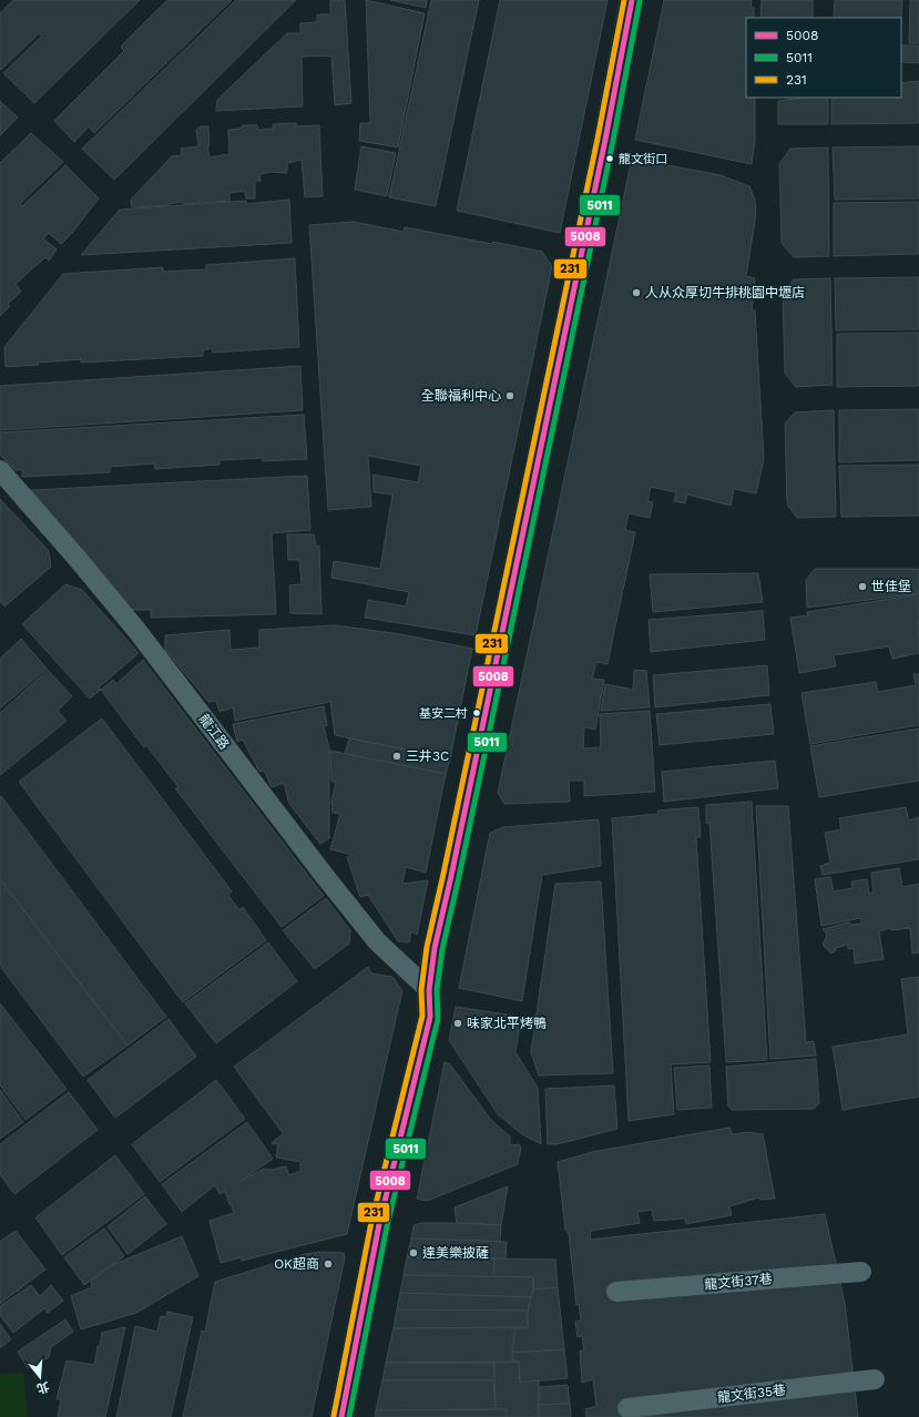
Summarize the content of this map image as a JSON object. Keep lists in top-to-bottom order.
{
  "streets": {
    "street": ["龍江路", "龍文街37巷", "龍文街35巷"]
  },
  "places": [
    "龍文街口",
    "人从众厚切牛排桃園中壢店",
    "全聯福利中心",
    "世佳堡",
    "基安二村",
    "三井3C",
    "味家北平烤鴨",
    "達美樂披薩",
    "OK超商"
  ],
  "lines": ["transit line 5008", "transit line 231", "transit line 5011"],
  "legend": ["5008", "5011", "231"],
  "north": "bottom"
}
